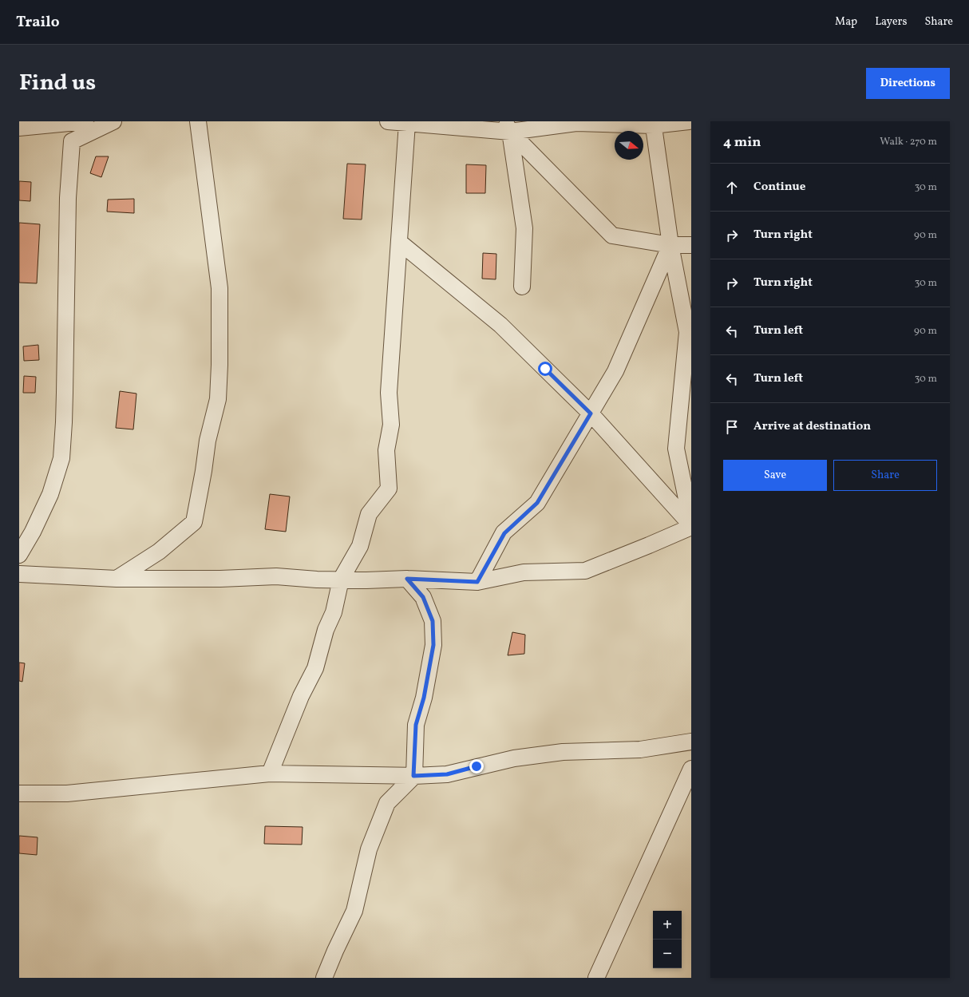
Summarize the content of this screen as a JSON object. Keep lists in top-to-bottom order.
{
  "north": "right",
  "page": {
    "header": "Trailo",
    "nav": ["Map", "Layers", "Share"],
    "title": "Find us",
    "buttons": [
      "Directions",
      ["Save", "Share"]
    ],
    "heading": ["4 min", "Walk · 270 m"],
    "list": [
      ["Continue", "30 m"],
      ["Turn right", "90 m"],
      ["Turn right", "30 m"],
      ["Turn left", "90 m"],
      ["Turn left", "30 m"],
      "Arrive at destination"
    ],
    "map_buttons": ["+", "−"]
  }
}
